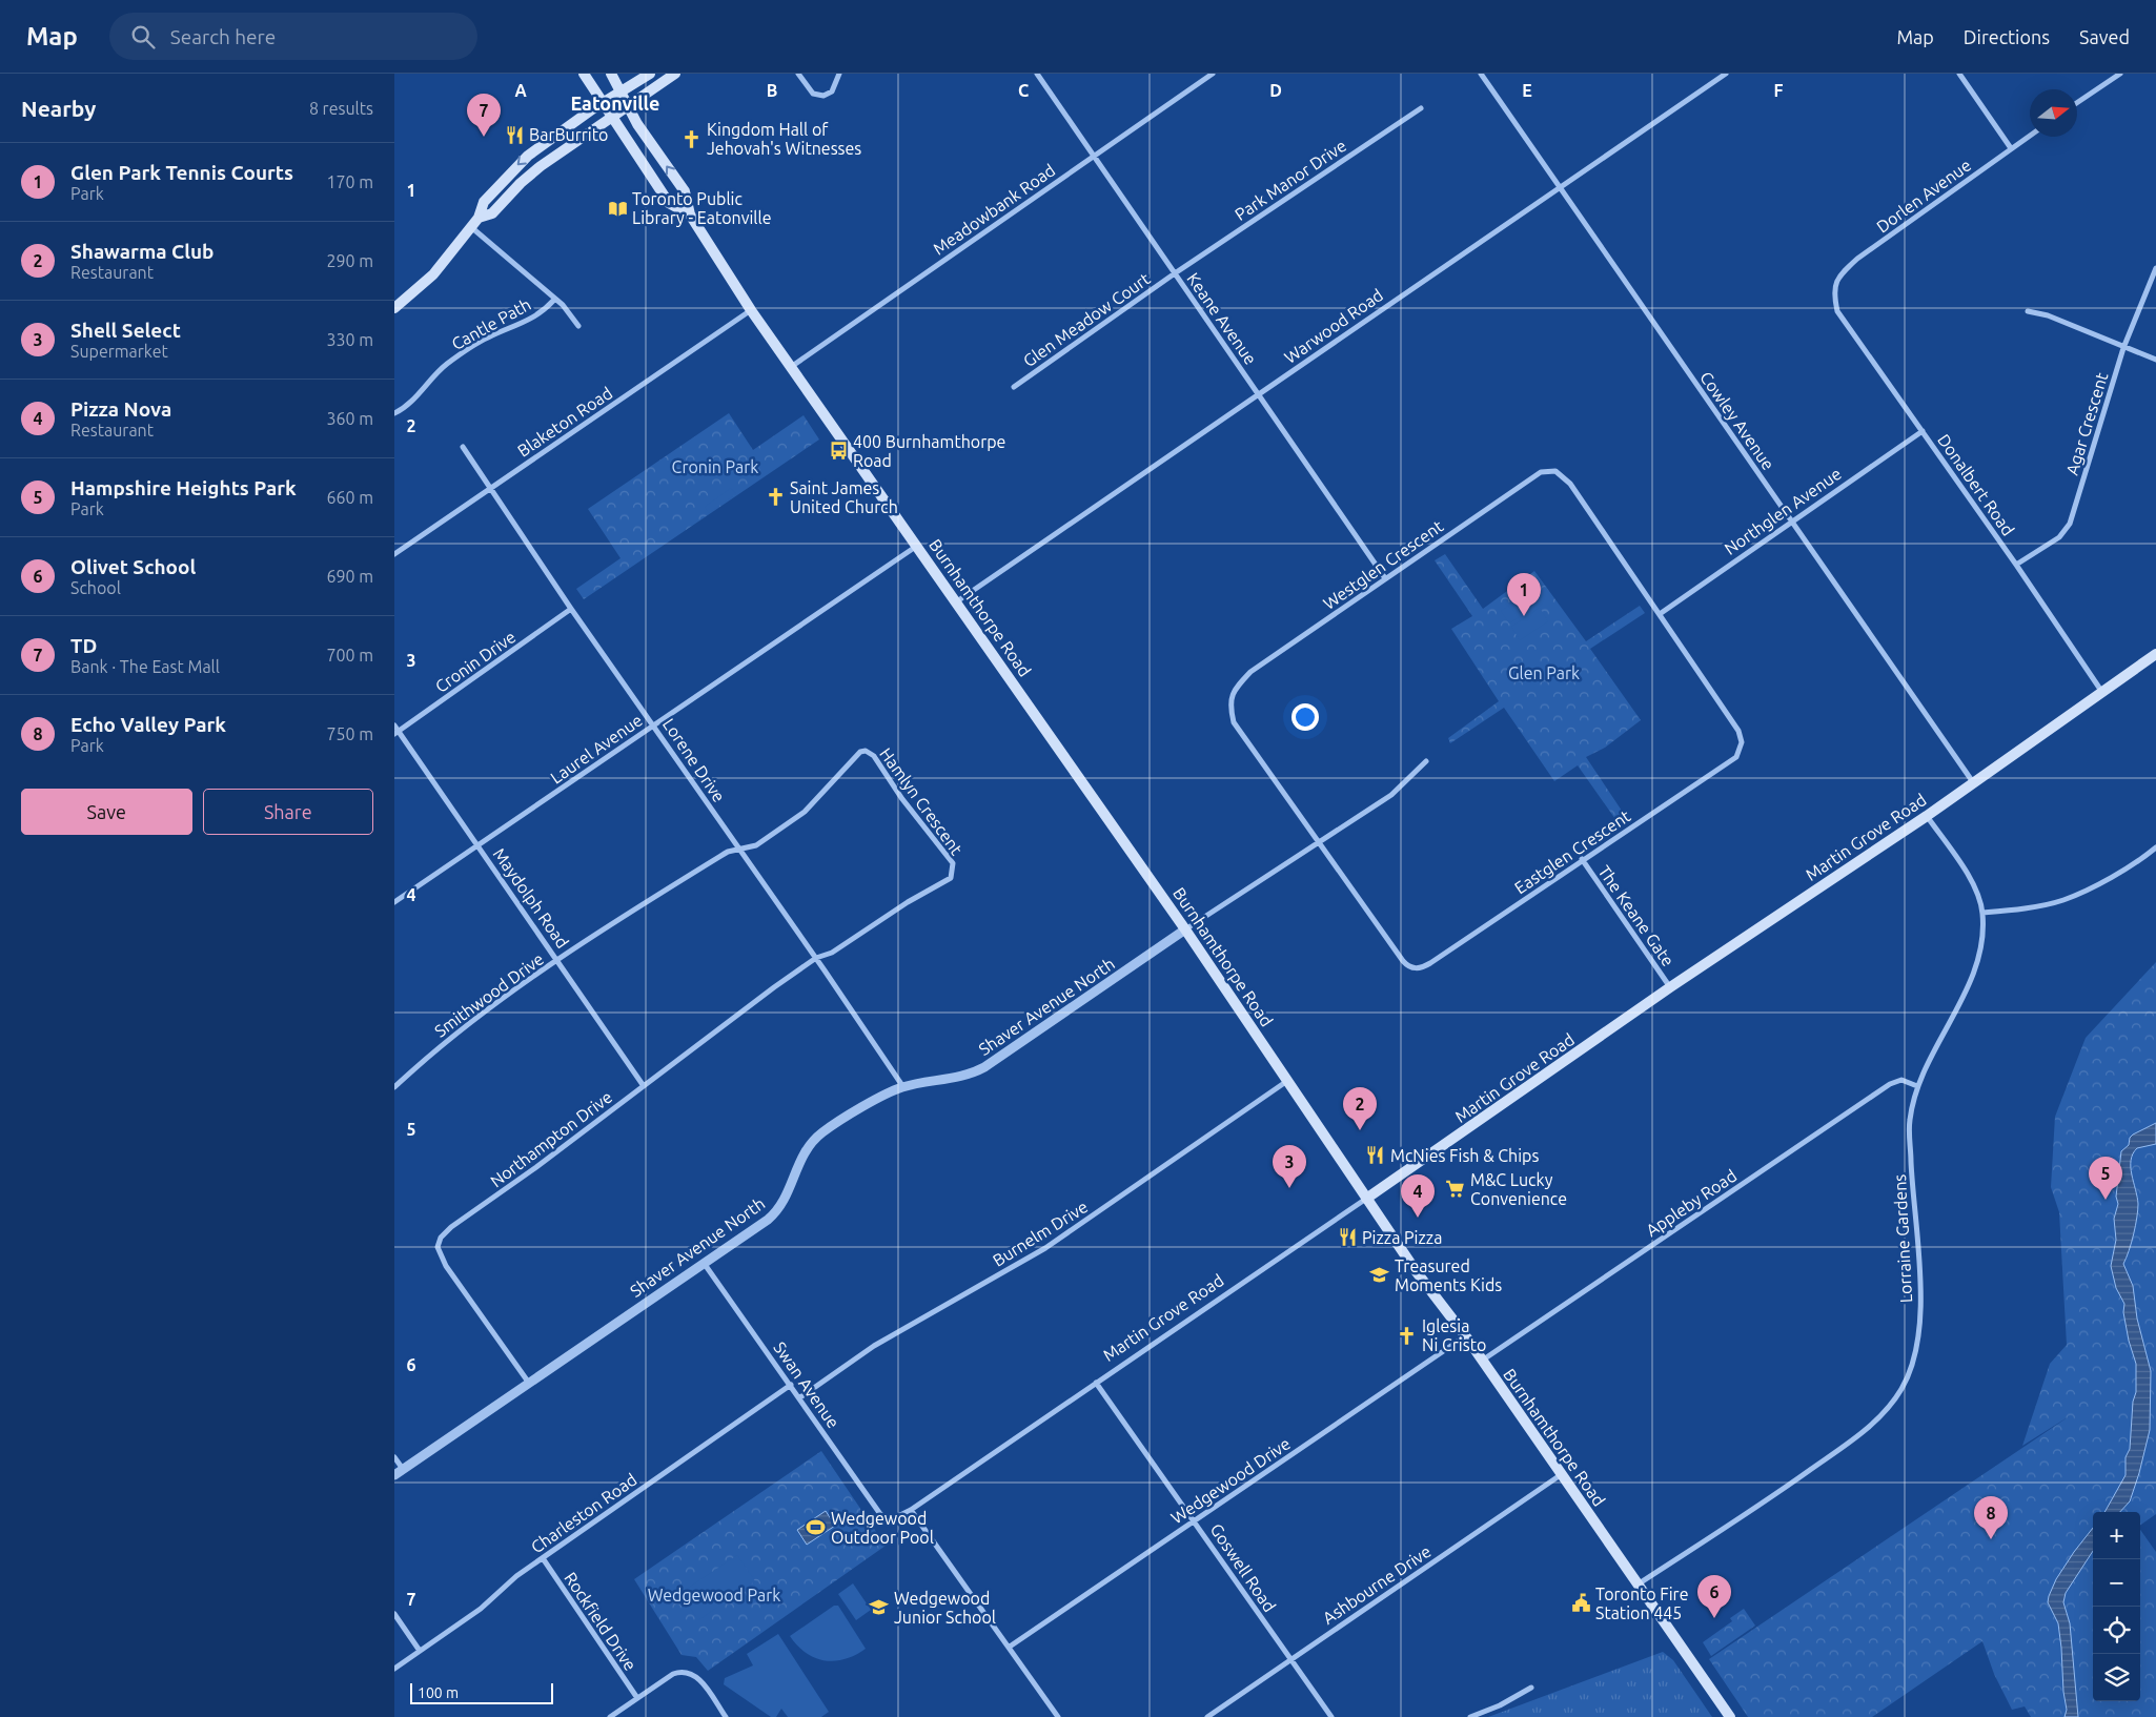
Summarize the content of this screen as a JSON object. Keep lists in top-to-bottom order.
{
  "streets": {
    "main road": ["Burnhamthorpe Road", "Martin Grove Road"],
    "street": [
      "Park Manor Drive",
      "Dorlen Avenue",
      "Meadowbank Road",
      "Keane Avenue",
      "Glen Meadow Court",
      "Cantle Path",
      "Warwood Road",
      "Cowley Avenue",
      "Blaketon Road",
      "Agar Crescent",
      "Donalbert Road",
      "Northglen Avenue",
      "Westglen Crescent",
      "Cronin Drive",
      "Laurel Avenue",
      "Lorene Drive",
      "Hamlyn Crescent",
      "Eastglen Crescent",
      "Maydolph Road",
      "The Keane Gate",
      "Smithwood Drive",
      "Shaver Avenue North",
      "Northampton Drive",
      "Appleby Road",
      "Burnelm Drive",
      "Lorraine Gardens",
      "Swan Avenue",
      "Wedgewood Drive",
      "Charleston Road",
      "Goswell Road",
      "Ashbourne Drive",
      "Rockfield Drive"
    ]
  },
  "crossings": [
    ["Park Manor Drive", "Keane Avenue"],
    ["Park Manor Drive", "Glen Meadow Court"],
    ["Dorlen Avenue", "Donalbert Road"],
    ["Meadowbank Road", "Keane Avenue"],
    ["Meadowbank Road", "Burnhamthorpe Road"],
    ["Keane Avenue", "Glen Meadow Court"],
    ["Keane Avenue", "Warwood Road"],
    ["Keane Avenue", "Westglen Crescent"],
    ["Warwood Road", "Cowley Avenue"],
    ["Warwood Road", "Burnhamthorpe Road"],
    ["Cowley Avenue", "Northglen Avenue"],
    ["Cowley Avenue", "Martin Grove Road"],
    ["Blaketon Road", "Burnhamthorpe Road"],
    ["Blaketon Road", "Lorene Drive"],
    ["Agar Crescent", "Donalbert Road"],
    ["Donalbert Road", "Northglen Avenue"],
    ["Donalbert Road", "Martin Grove Road"],
    ["Northglen Avenue", "Westglen Crescent"],
    ["Northglen Avenue", "Eastglen Crescent"],
    ["Westglen Crescent", "Eastglen Crescent"],
    ["Westglen Crescent", "Shaver Avenue North"],
    ["Burnhamthorpe Road", "Laurel Avenue"],
    ["Burnhamthorpe Road", "Martin Grove Road"],
    ["Burnhamthorpe Road", "Shaver Avenue North"],
    ["Burnhamthorpe Road", "Appleby Road"],
    ["Burnhamthorpe Road", "Burnelm Drive"],
    ["Burnhamthorpe Road", "Lorraine Gardens"],
    ["Burnhamthorpe Road", "Wedgewood Drive"],
    ["Burnhamthorpe Road", "Ashbourne Drive"],
    ["Cronin Drive", "Lorene Drive"],
    ["Cronin Drive", "Maydolph Road"],
    ["Laurel Avenue", "Lorene Drive"],
    ["Laurel Avenue", "Maydolph Road"],
    ["Lorene Drive", "Hamlyn Crescent"],
    ["Lorene Drive", "Smithwood Drive"],
    ["Lorene Drive", "Shaver Avenue North"],
    ["Lorene Drive", "Northampton Drive"],
    ["Hamlyn Crescent", "Smithwood Drive"],
    ["Hamlyn Crescent", "Northampton Drive"],
    ["Martin Grove Road", "The Keane Gate"],
    ["Martin Grove Road", "Lorraine Gardens"],
    ["Martin Grove Road", "Swan Avenue"],
    ["Martin Grove Road", "Goswell Road"],
    ["Eastglen Crescent", "The Keane Gate"],
    ["Eastglen Crescent", "Shaver Avenue North"],
    ["Maydolph Road", "Smithwood Drive"],
    ["Maydolph Road", "Northampton Drive"],
    ["Shaver Avenue North", "Northampton Drive"],
    ["Shaver Avenue North", "Swan Avenue"],
    ["Appleby Road", "Lorraine Gardens"],
    ["Burnelm Drive", "Swan Avenue"],
    ["Swan Avenue", "Charleston Road"],
    ["Wedgewood Drive", "Goswell Road"],
    ["Charleston Road", "Rockfield Drive"],
    ["Goswell Road", "Ashbourne Drive"]
  ],
  "districts": ["Eatonville"],
  "parks": ["Cronin Park", "Glen Park", "Wedgewood Park"],
  "places": {
    "restaurant": ["BarBurrito", "McNies Fish & Chips", "Pizza Pizza"],
    "church": ["Kingdom Hall of Jehovah's Witnesses", "Saint James United Church", "Iglesia Ni Cristo"],
    "library": ["Toronto Public Library - Eatonville"],
    "bus stop": ["400 Burnhamthorpe Road"],
    "supermarket": ["M&C Lucky Convenience"],
    "school or university": ["Treasured Moments Kids", "Wedgewood Junior School"],
    "sports": ["Wedgewood Outdoor Pool"],
    "public building": ["Toronto Fire Station 445"]
  },
  "scale_bar": "100 m",
  "north": "right",
  "page": {
    "header": "Map",
    "search": "Search here",
    "nav": ["Map", "Directions", "Saved"],
    "heading": ["Nearby", "8 results"],
    "pins": [
      "7",
      "1",
      "2",
      "3",
      "5",
      "4",
      "8",
      "6"
    ],
    "list": [
      {
        "mark": "1",
        "name": "Glen Park Tennis Courts",
        "note": "Park",
        "value": "170 m"
      },
      {
        "mark": "2",
        "name": "Shawarma Club",
        "note": "Restaurant",
        "value": "290 m"
      },
      {
        "mark": "3",
        "name": "Shell Select",
        "note": "Supermarket",
        "value": "330 m"
      },
      {
        "mark": "4",
        "name": "Pizza Nova",
        "note": "Restaurant",
        "value": "360 m"
      },
      {
        "mark": "5",
        "name": "Hampshire Heights Park",
        "note": "Park",
        "value": "660 m"
      },
      {
        "mark": "6",
        "name": "Olivet School",
        "note": "School",
        "value": "690 m"
      },
      {
        "mark": "7",
        "name": "TD",
        "note": "Bank · The East Mall",
        "value": "700 m"
      },
      {
        "mark": "8",
        "name": "Echo Valley Park",
        "note": "Park",
        "value": "750 m"
      }
    ],
    "buttons": ["Save", "Share"],
    "map_buttons": ["+", "−"],
    "scale": "100 m"
  },
  "grid": {
    "columns": [
      "A",
      "B",
      "C",
      "D",
      "E",
      "F"
    ],
    "rows": [
      "1",
      "2",
      "3",
      "4",
      "5",
      "6",
      "7"
    ]
  }
}
